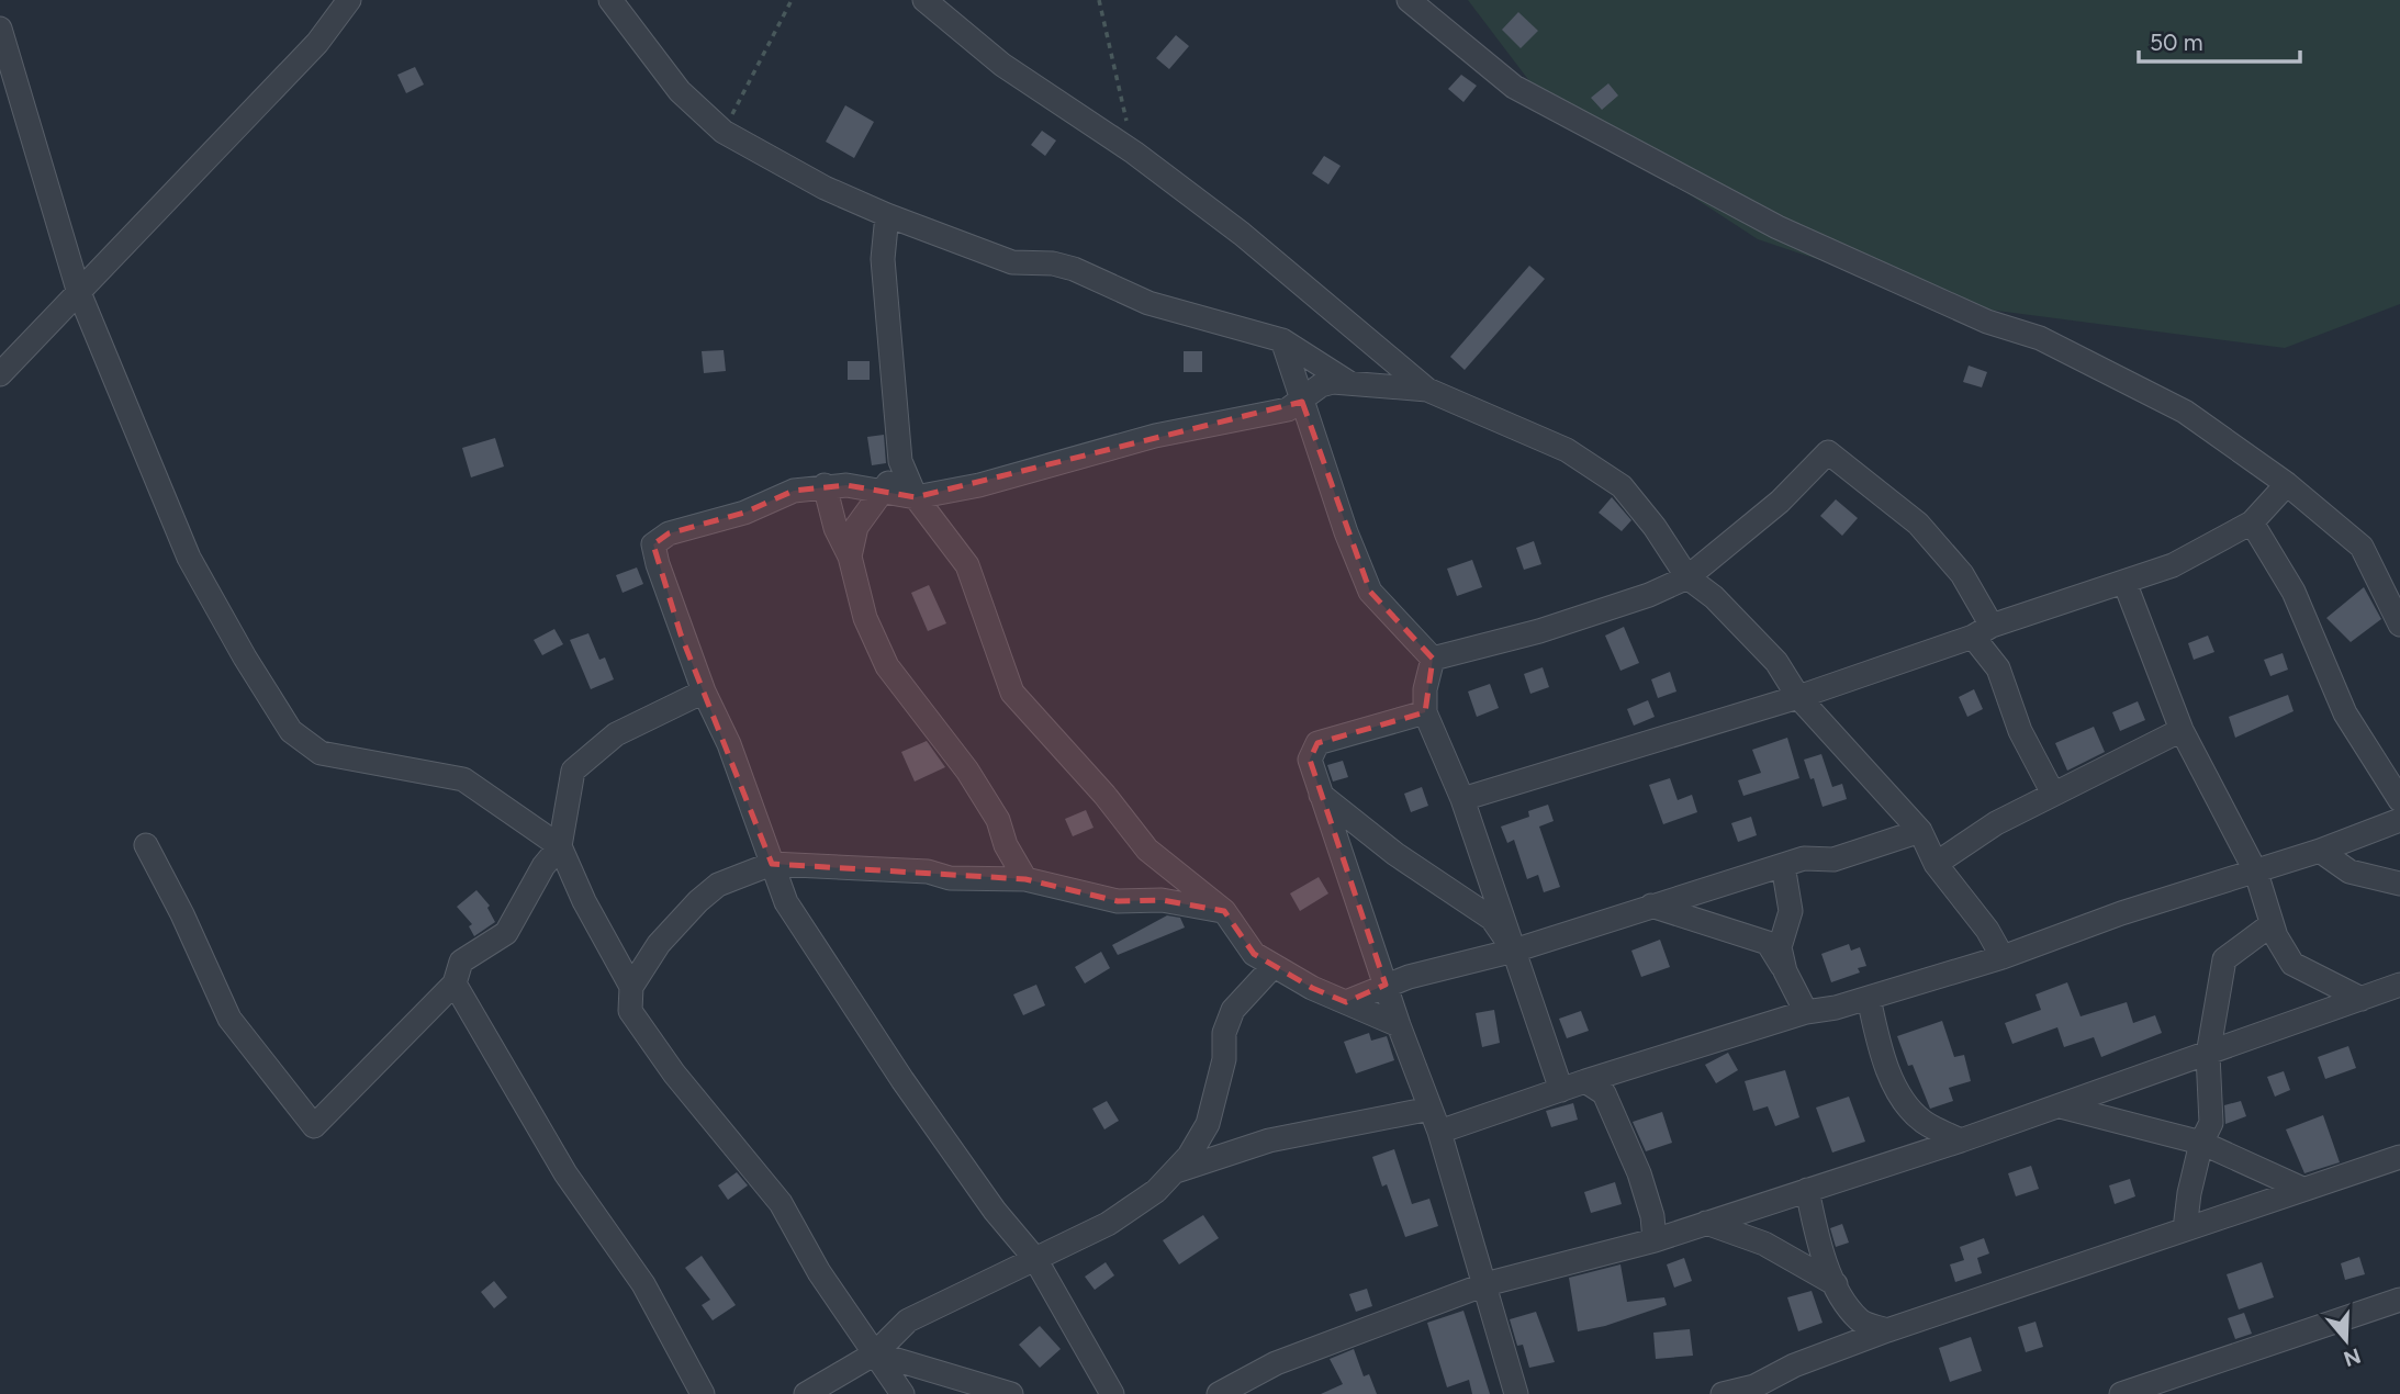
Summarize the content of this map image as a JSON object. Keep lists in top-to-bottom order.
{
  "scale_bar": "50 m",
  "north": "bottom"
}
